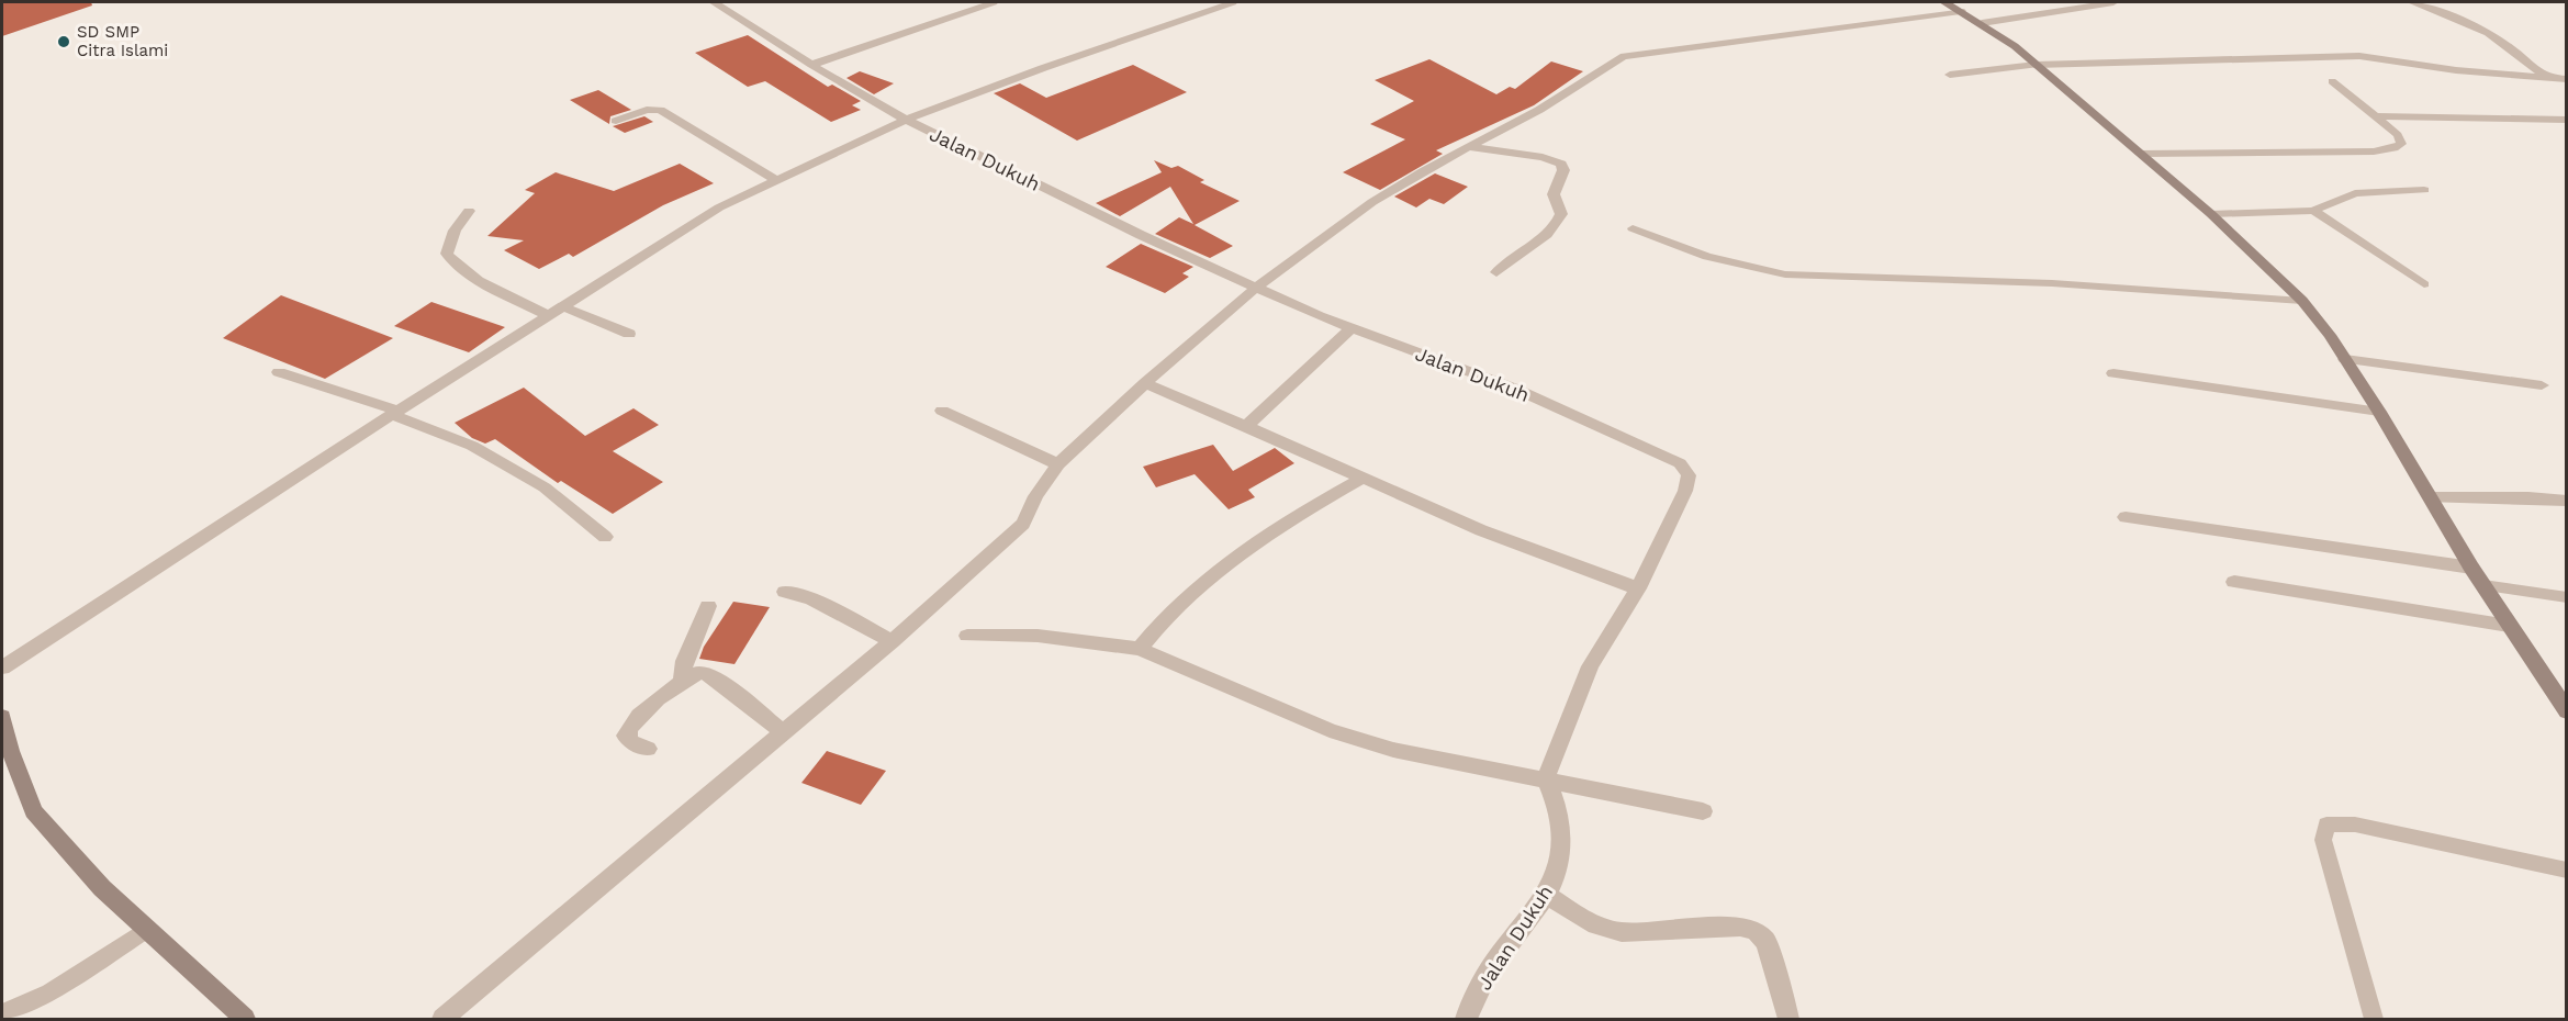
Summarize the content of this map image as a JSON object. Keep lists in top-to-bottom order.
{
  "streets": {
    "street": ["Jalan Dukuh"]
  },
  "places": ["SD SMP Citra Islami"]
}
